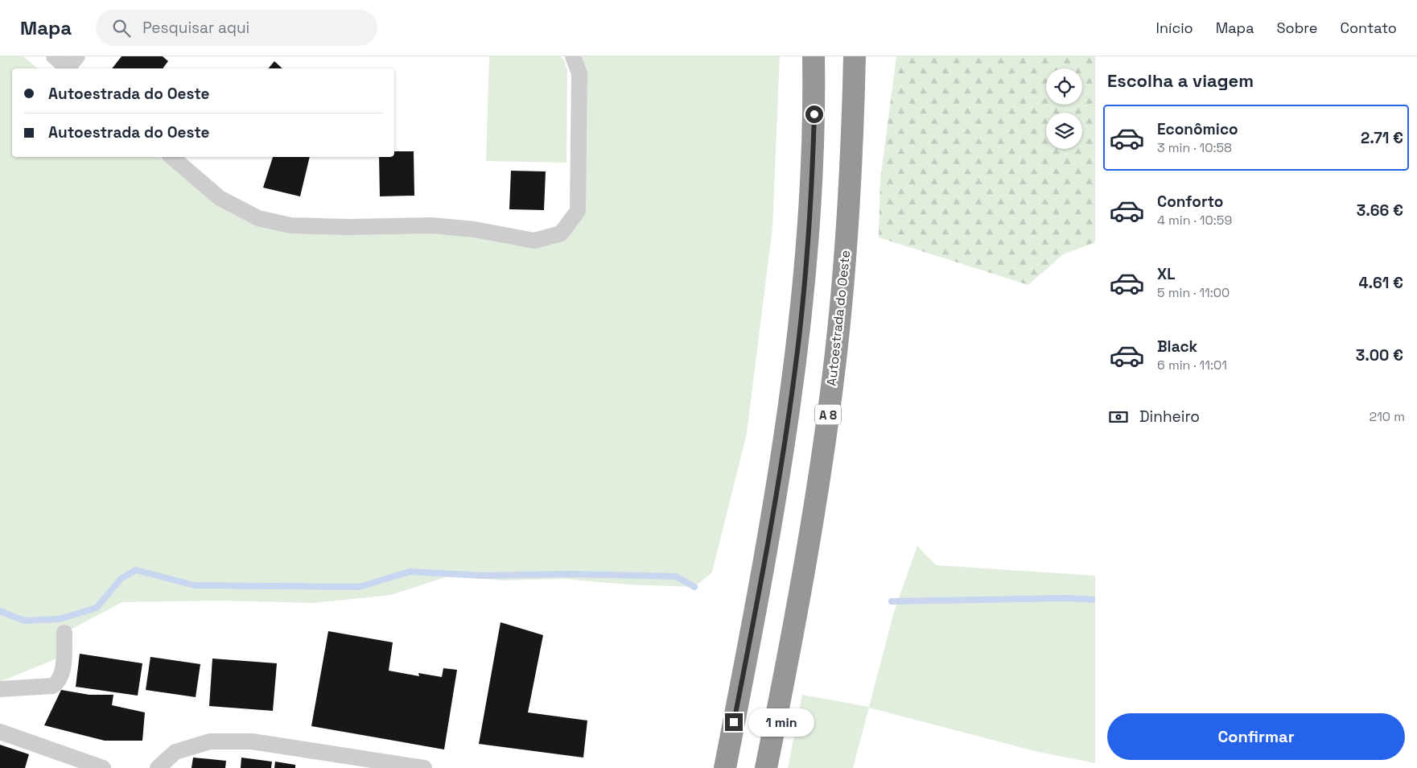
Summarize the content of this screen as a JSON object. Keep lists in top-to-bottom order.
{
  "streets": {
    "highway": ["Autoestrada do Oeste", "A 8"]
  },
  "page": {
    "header": "Mapa",
    "search": "Pesquisar aqui",
    "nav": [
      "Início",
      "Mapa",
      "Sobre",
      "Contato"
    ],
    "heading": "Escolha a viagem",
    "banner": ["Autoestrada do Oeste", "Autoestrada do Oeste"],
    "list": [
      {
        "name": "Econômico",
        "note": "3 min · 10:58",
        "value": "2.71 €"
      },
      {
        "name": "Conforto",
        "note": "4 min · 10:59",
        "value": "3.66 €"
      },
      {
        "name": "XL",
        "note": "5 min · 11:00",
        "value": "4.61 €"
      },
      {
        "name": "Black",
        "note": "6 min · 11:01",
        "value": "3.00 €"
      }
    ],
    "pay": ["Dinheiro", "210 m"],
    "buttons": "Confirmar",
    "bubble": "1 min"
  }
}
